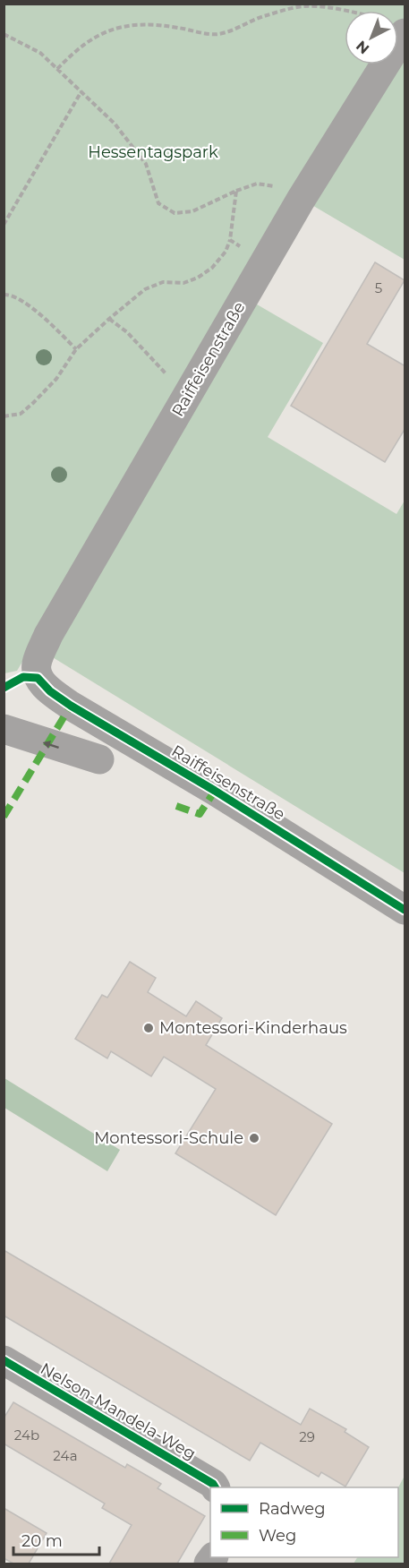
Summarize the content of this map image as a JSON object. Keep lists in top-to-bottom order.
{
  "streets": {
    "street": ["Raiffeisenstraße", "Nelson-Mandela-Weg"]
  },
  "parks": ["Hessentagspark"],
  "places": ["Montessori-Kinderhaus", "Montessori-Schule"],
  "house_numbers": [
    "5",
    "24b",
    "29",
    "24a"
  ],
  "legend": ["Radweg", "Weg"],
  "scale_bar": "20 m",
  "north": "bottom left"
}
